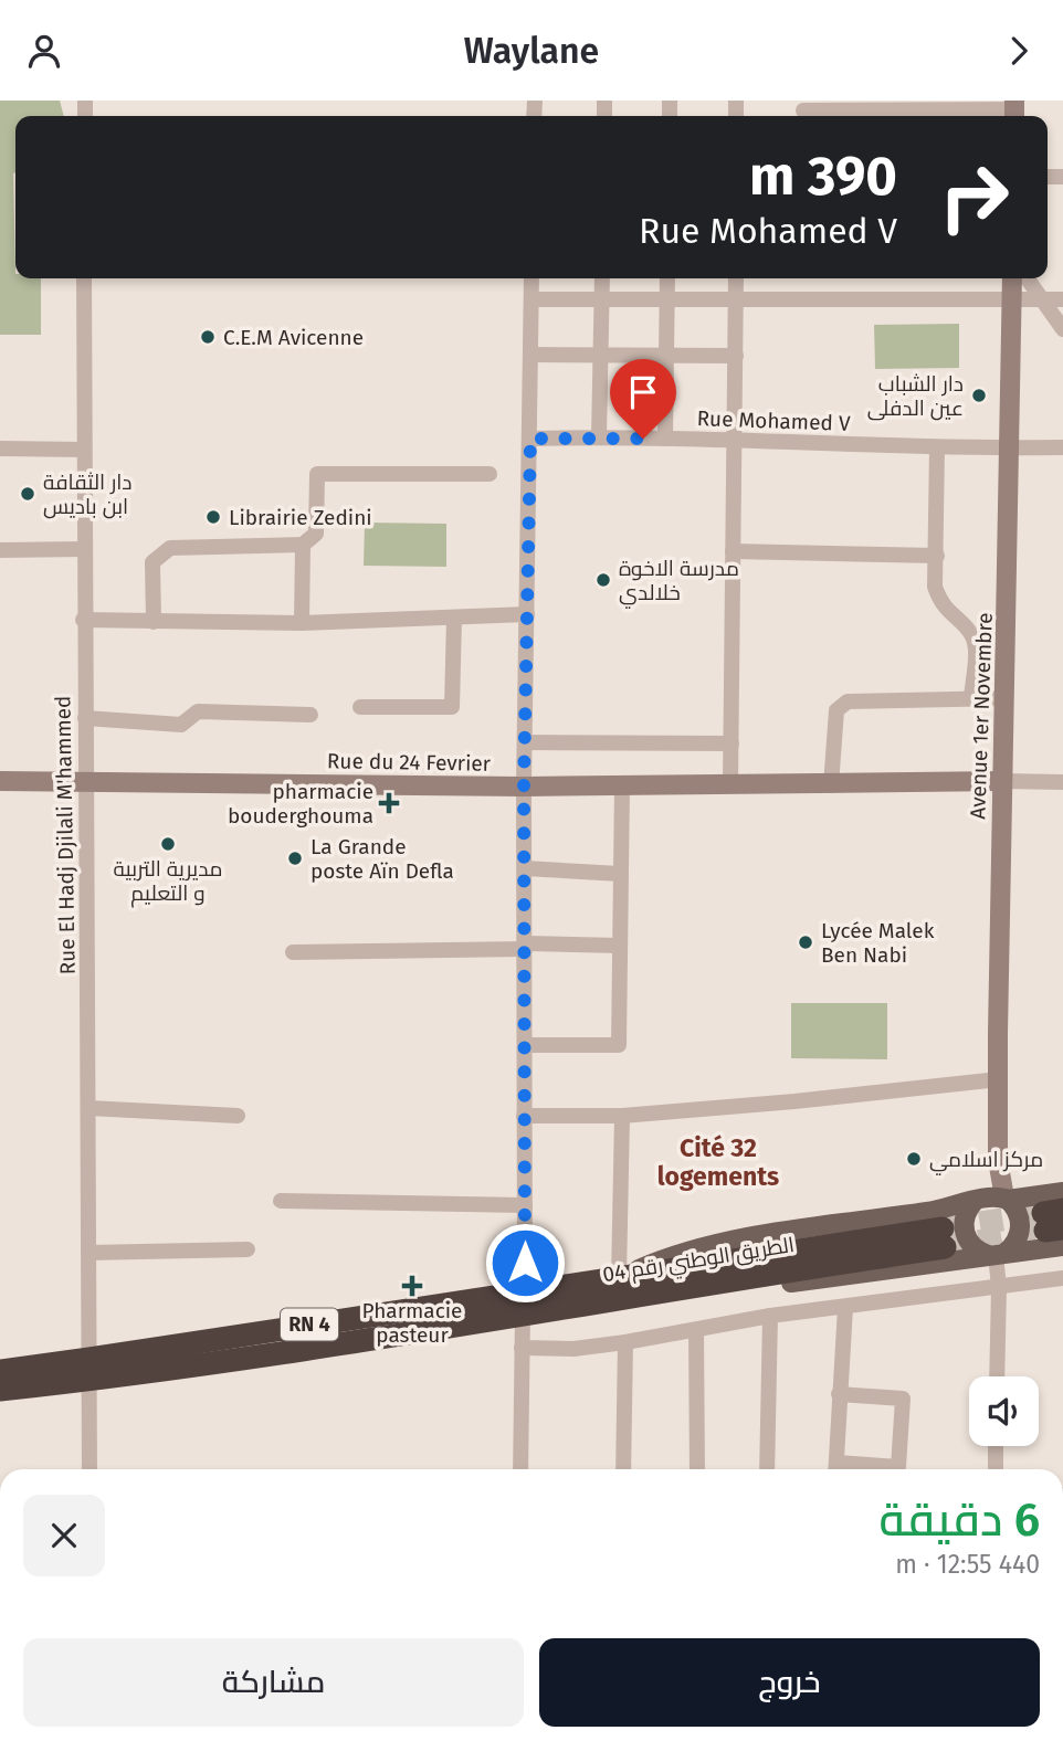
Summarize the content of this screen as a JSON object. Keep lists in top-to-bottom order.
{
  "streets": {
    "highway": ["الطريق الوطني رقم 04", "RN 4"],
    "street": [
      "Rue Mohamed V",
      "Avenue 1er Novembre",
      "Rue du 24 Fevrier",
      "Rue El Hadj Djilali M'hammed"
    ]
  },
  "crossings": [
    ["Rue Mohamed V", "Avenue 1er Novembre"],
    ["Avenue 1er Novembre", "Rue du 24 Fevrier"],
    ["Avenue 1er Novembre", "RN 4"],
    ["Rue du 24 Fevrier", "Rue El Hadj Djilali M'hammed"],
    ["Rue El Hadj Djilali M'hammed", "الطريق الوطني رقم 04"],
    ["الطريق الوطني رقم 04", "RN 4"]
  ],
  "districts": ["Cité 32 logements"],
  "places": {
    "other": [
      "C.E.M Avicenne",
      "دار الشباب عين الدفلى",
      "دار الثقافة ابن باديس",
      "Librairie Zedini",
      "مدرسة الاخوة خلالدي",
      "مديرية التربية و التعليم",
      "La Grande poste Aïn Defla",
      "Lycée Malek Ben Nabi",
      "مركز اسلامي"
    ],
    "health": ["pharmacie bouderghouma", "Pharmacie pasteur"]
  },
  "page": {
    "header": "Waylane",
    "turn": ["390 m", "Rue Mohamed V"],
    "heading": ["6 دقيقة", "440 m · 12:55"],
    "buttons": ["خروج", "مشاركة"]
  }
}
